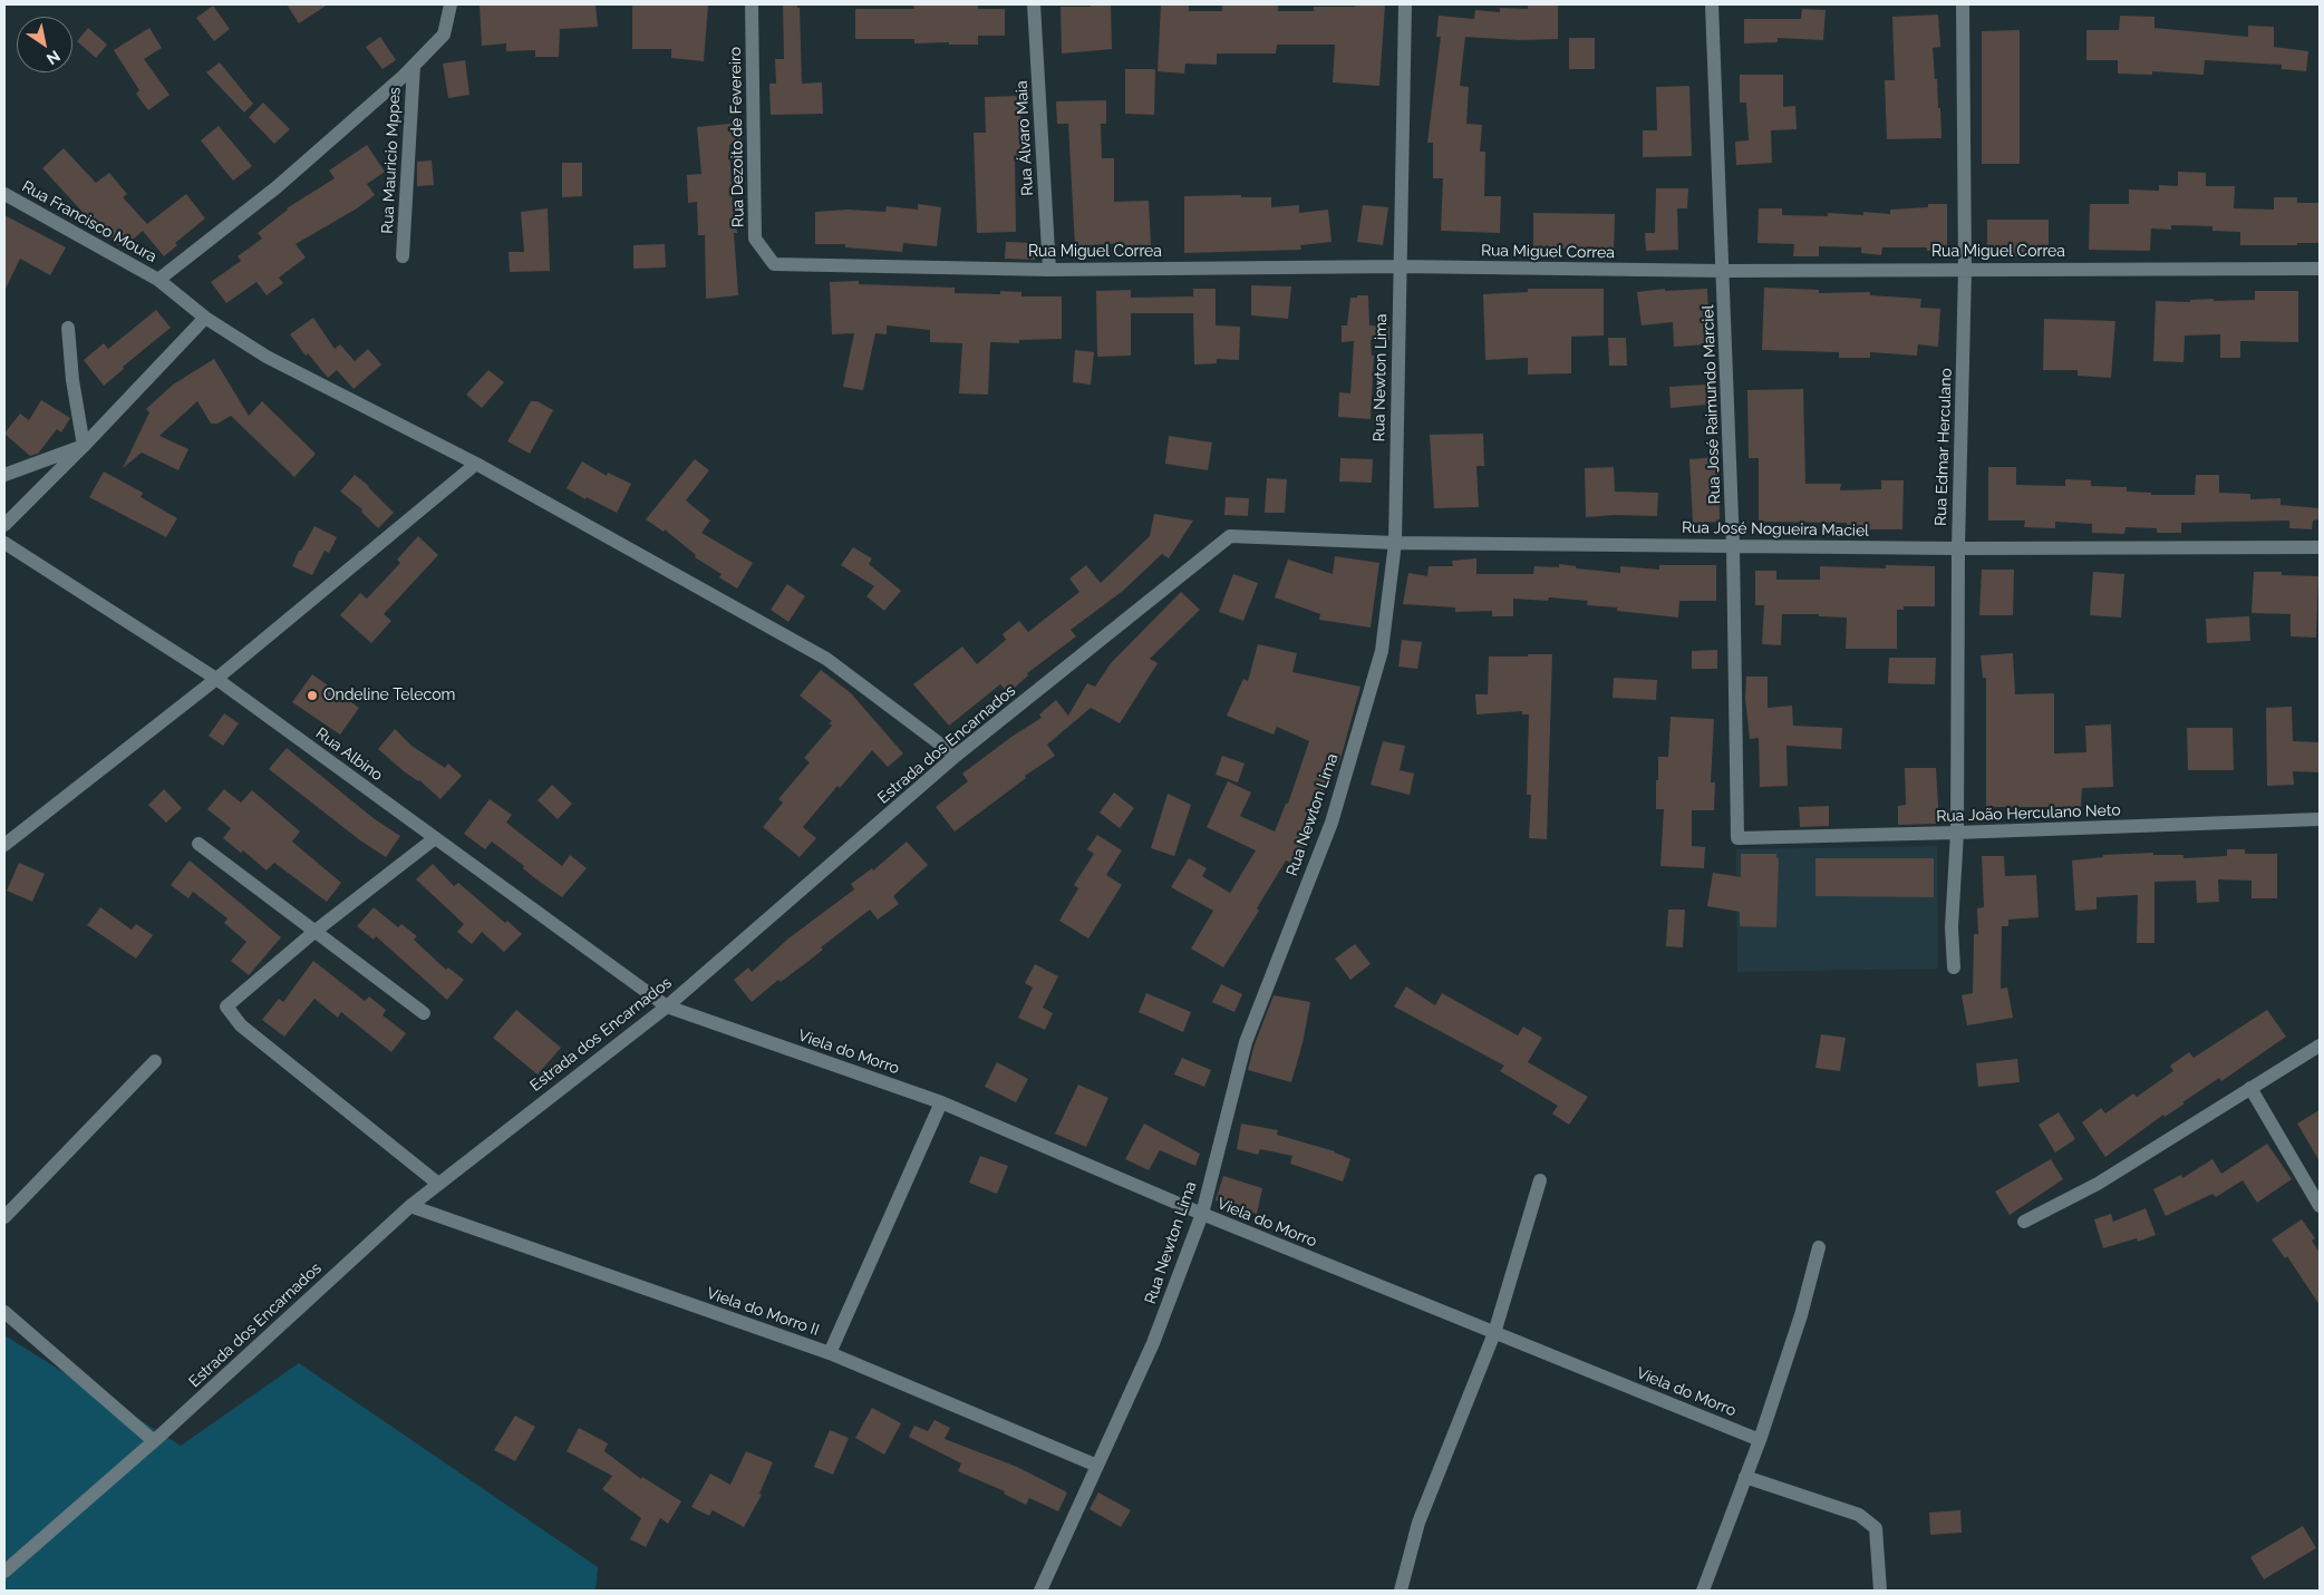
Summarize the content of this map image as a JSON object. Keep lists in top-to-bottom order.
{
  "streets": {
    "street": [
      "Rua Dezoito de Fevereiro",
      "Rua Álvaro Maia",
      "Rua Mauricio Mppes",
      "Rua Francisco Moura",
      "Rua Miguel Correa",
      "Rua Newton Lima",
      "Rua José Raimundo Marciel",
      "Rua Edmar Herculano",
      "Rua José Nogueira Maciel",
      "Estrada dos Encarnados",
      "Rua Albino",
      "Rua João Herculano Neto",
      "Viela do Morro",
      "Viela do Morro II"
    ]
  },
  "crossings": [
    ["Rua Dezoito de Fevereiro", "Rua Miguel Correa"],
    ["Rua Álvaro Maia", "Rua Miguel Correa"],
    ["Rua Francisco Moura", "Estrada dos Encarnados"],
    ["Rua Miguel Correa", "Rua Newton Lima"],
    ["Rua Miguel Correa", "Rua José Raimundo Marciel"],
    ["Rua Miguel Correa", "Rua Edmar Herculano"],
    ["Rua Newton Lima", "Rua José Nogueira Maciel"],
    ["Rua Newton Lima", "Viela do Morro"],
    ["Rua Newton Lima", "Viela do Morro II"],
    ["Rua José Raimundo Marciel", "Rua José Nogueira Maciel"],
    ["Rua José Raimundo Marciel", "Rua João Herculano Neto"],
    ["Rua Edmar Herculano", "Rua José Nogueira Maciel"],
    ["Rua Edmar Herculano", "Rua João Herculano Neto"],
    ["Rua José Nogueira Maciel", "Estrada dos Encarnados"],
    ["Estrada dos Encarnados", "Rua Albino"],
    ["Estrada dos Encarnados", "Viela do Morro"],
    ["Estrada dos Encarnados", "Viela do Morro II"],
    ["Rua Albino", "Viela do Morro"]
  ],
  "places": ["Ondeline Telecom"],
  "north": "bottom right"
}
